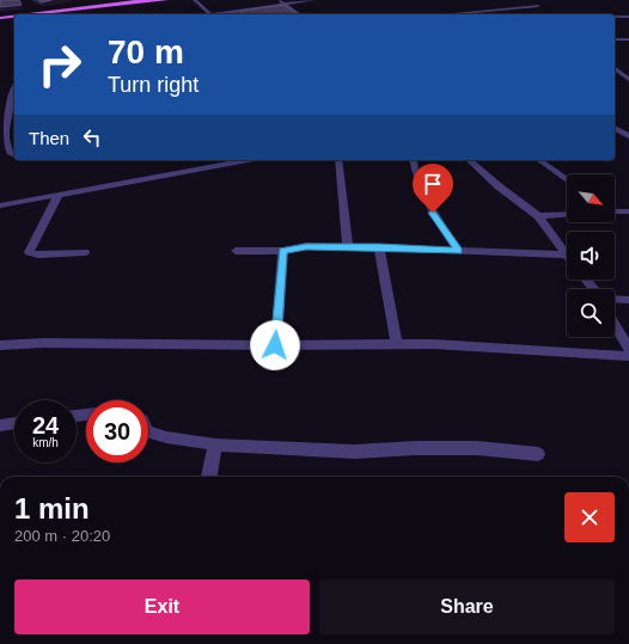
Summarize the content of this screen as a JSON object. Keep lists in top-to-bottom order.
{
  "north": "bottom right",
  "page": {
    "turn": ["70 m", "Turn right"],
    "then": "Then",
    "speed": "24 km/h",
    "limit": "30",
    "heading": ["1 min", "200 m · 20:20"],
    "buttons": ["Exit", "Share"]
  }
}
